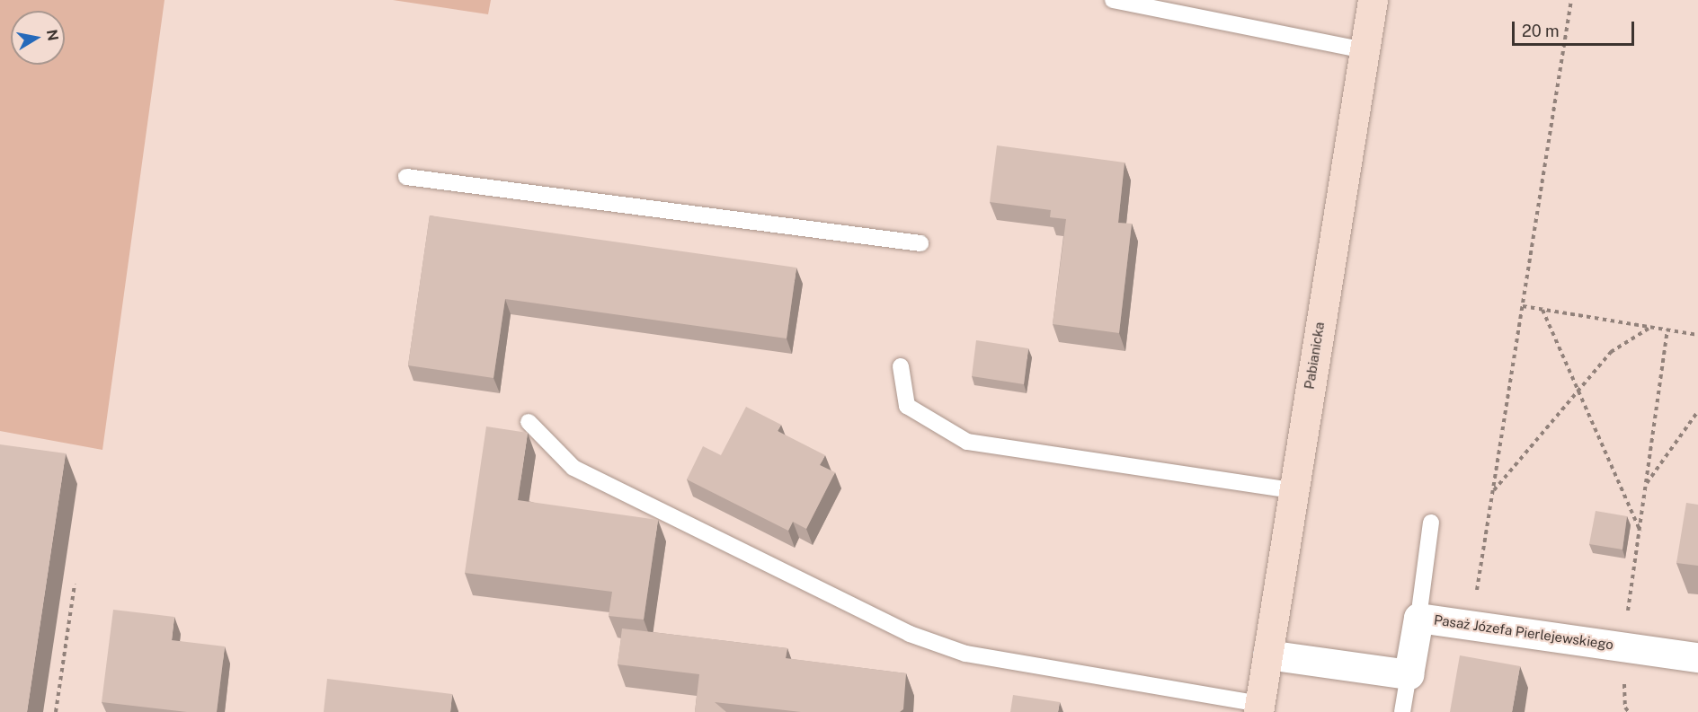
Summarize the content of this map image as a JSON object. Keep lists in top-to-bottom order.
{
  "streets": {
    "street": ["Pabianicka", "Pasaż Józefa Pierlejewskiego"]
  },
  "scale_bar": "20 m",
  "north": "right"
}
